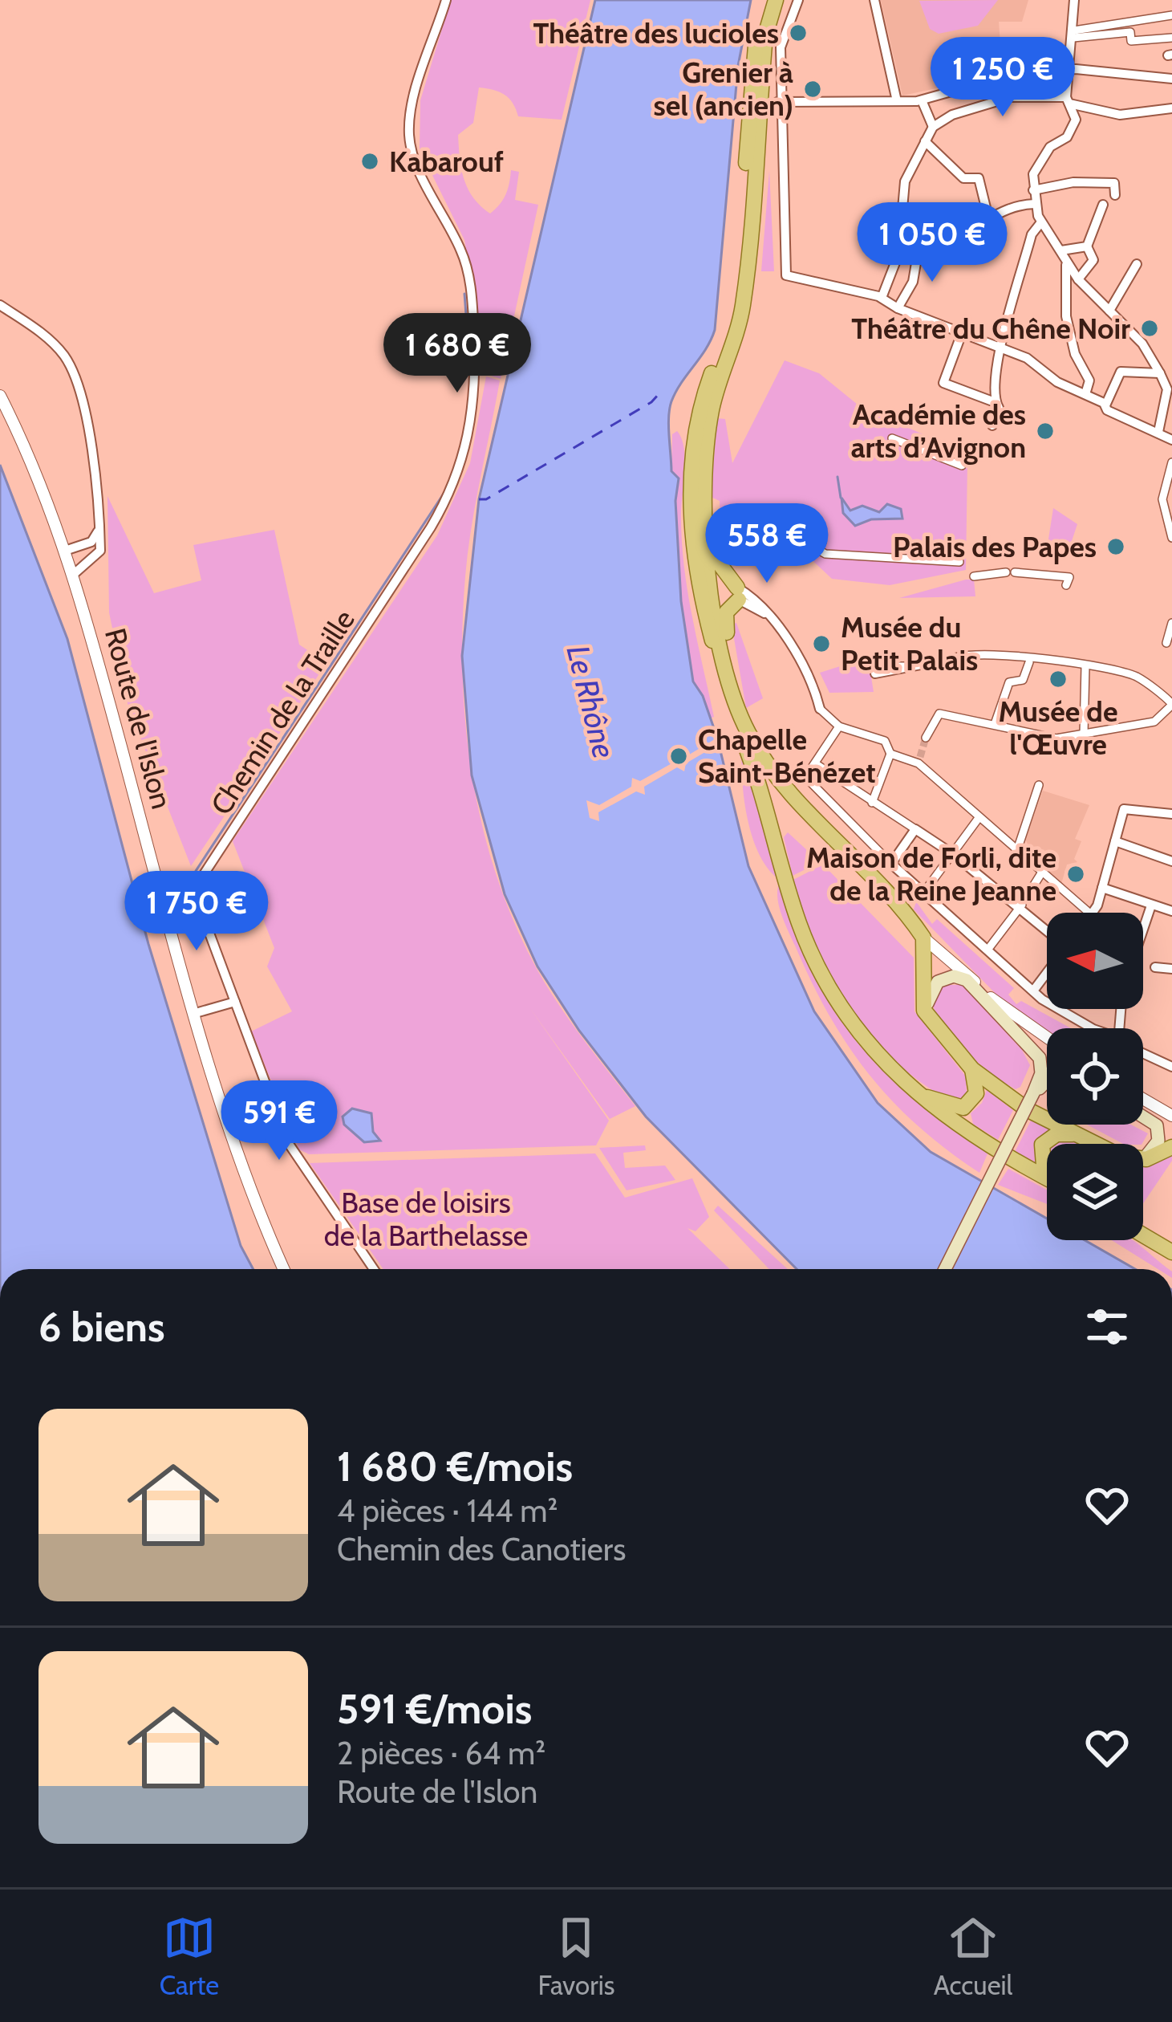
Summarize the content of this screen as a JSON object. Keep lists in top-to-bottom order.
{
  "streets": {
    "street": ["Chemin de la Traille", "Route de l'Islon"]
  },
  "crossings": [
    ["Chemin de la Traille", "Route de l'Islon"]
  ],
  "water": ["Le Rhône"],
  "parks": ["Base de loisirs de la Barthelasse"],
  "places": [
    "Théâtre des lucioles",
    "Grenier à sel (ancien)",
    "Kabarouf",
    "Théâtre du Chêne Noir",
    "Académie des arts d’Avignon",
    "Palais des Papes",
    "Musée du Petit Palais",
    "Musée de l'Œuvre",
    "Chapelle Saint-Bénézet",
    "Maison de Forli, dite de la Reine Jeanne"
  ],
  "north": "left",
  "page": {
    "price": [
      "1 250 €",
      "1 050 €",
      "1 680 €",
      "558 €",
      "1 750 €",
      "591 €"
    ],
    "heading": "6 biens",
    "list": [
      {
        "name": "1 680 €/mois",
        "note": "4 pièces · 144 m² · Chemin des Canotiers"
      },
      {
        "name": "591 €/mois",
        "note": "2 pièces · 64 m² · Route de l'Islon"
      }
    ],
    "tabs": ["Carte", "Favoris", "Accueil"]
  }
}
